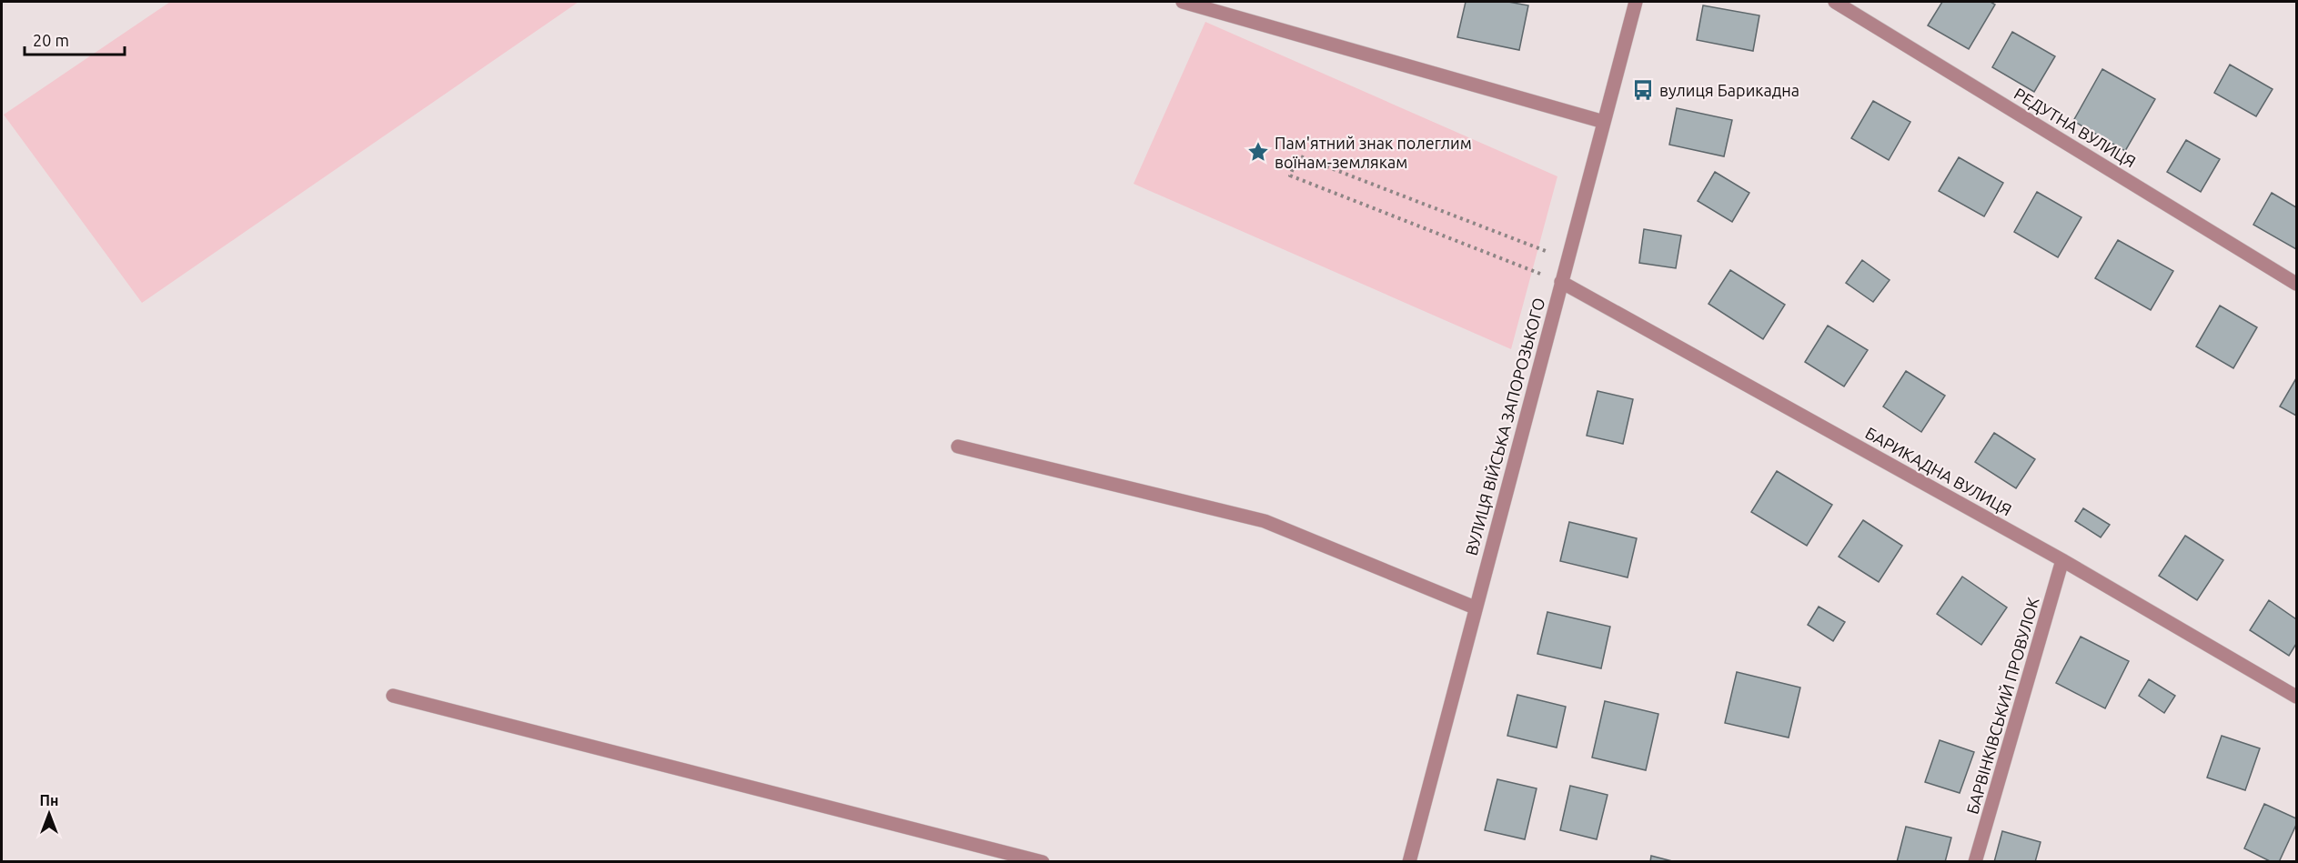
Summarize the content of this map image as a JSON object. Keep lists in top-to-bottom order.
{
  "streets": {
    "street": [
      "РЕДУТНА ВУЛИЦЯ",
      "ВУЛИЦЯ ВІЙСЬКА ЗАПОРОЗЬКОГО",
      "БАРИКАДНА ВУЛИЦЯ",
      "БАРВІНКІВСЬКИЙ ПРОВУЛОК"
    ]
  },
  "crossings": [
    ["ВУЛИЦЯ ВІЙСЬКА ЗАПОРОЗЬКОГО", "БАРИКАДНА ВУЛИЦЯ"],
    ["БАРИКАДНА ВУЛИЦЯ", "БАРВІНКІВСЬКИЙ ПРОВУЛОК"]
  ],
  "places": {
    "bus stop": ["вулиця Барикадна"],
    "place": ["Пам'ятний знак полеглим воїнам-землякам"]
  },
  "scale_bar": "20 m",
  "north": "top"
}
